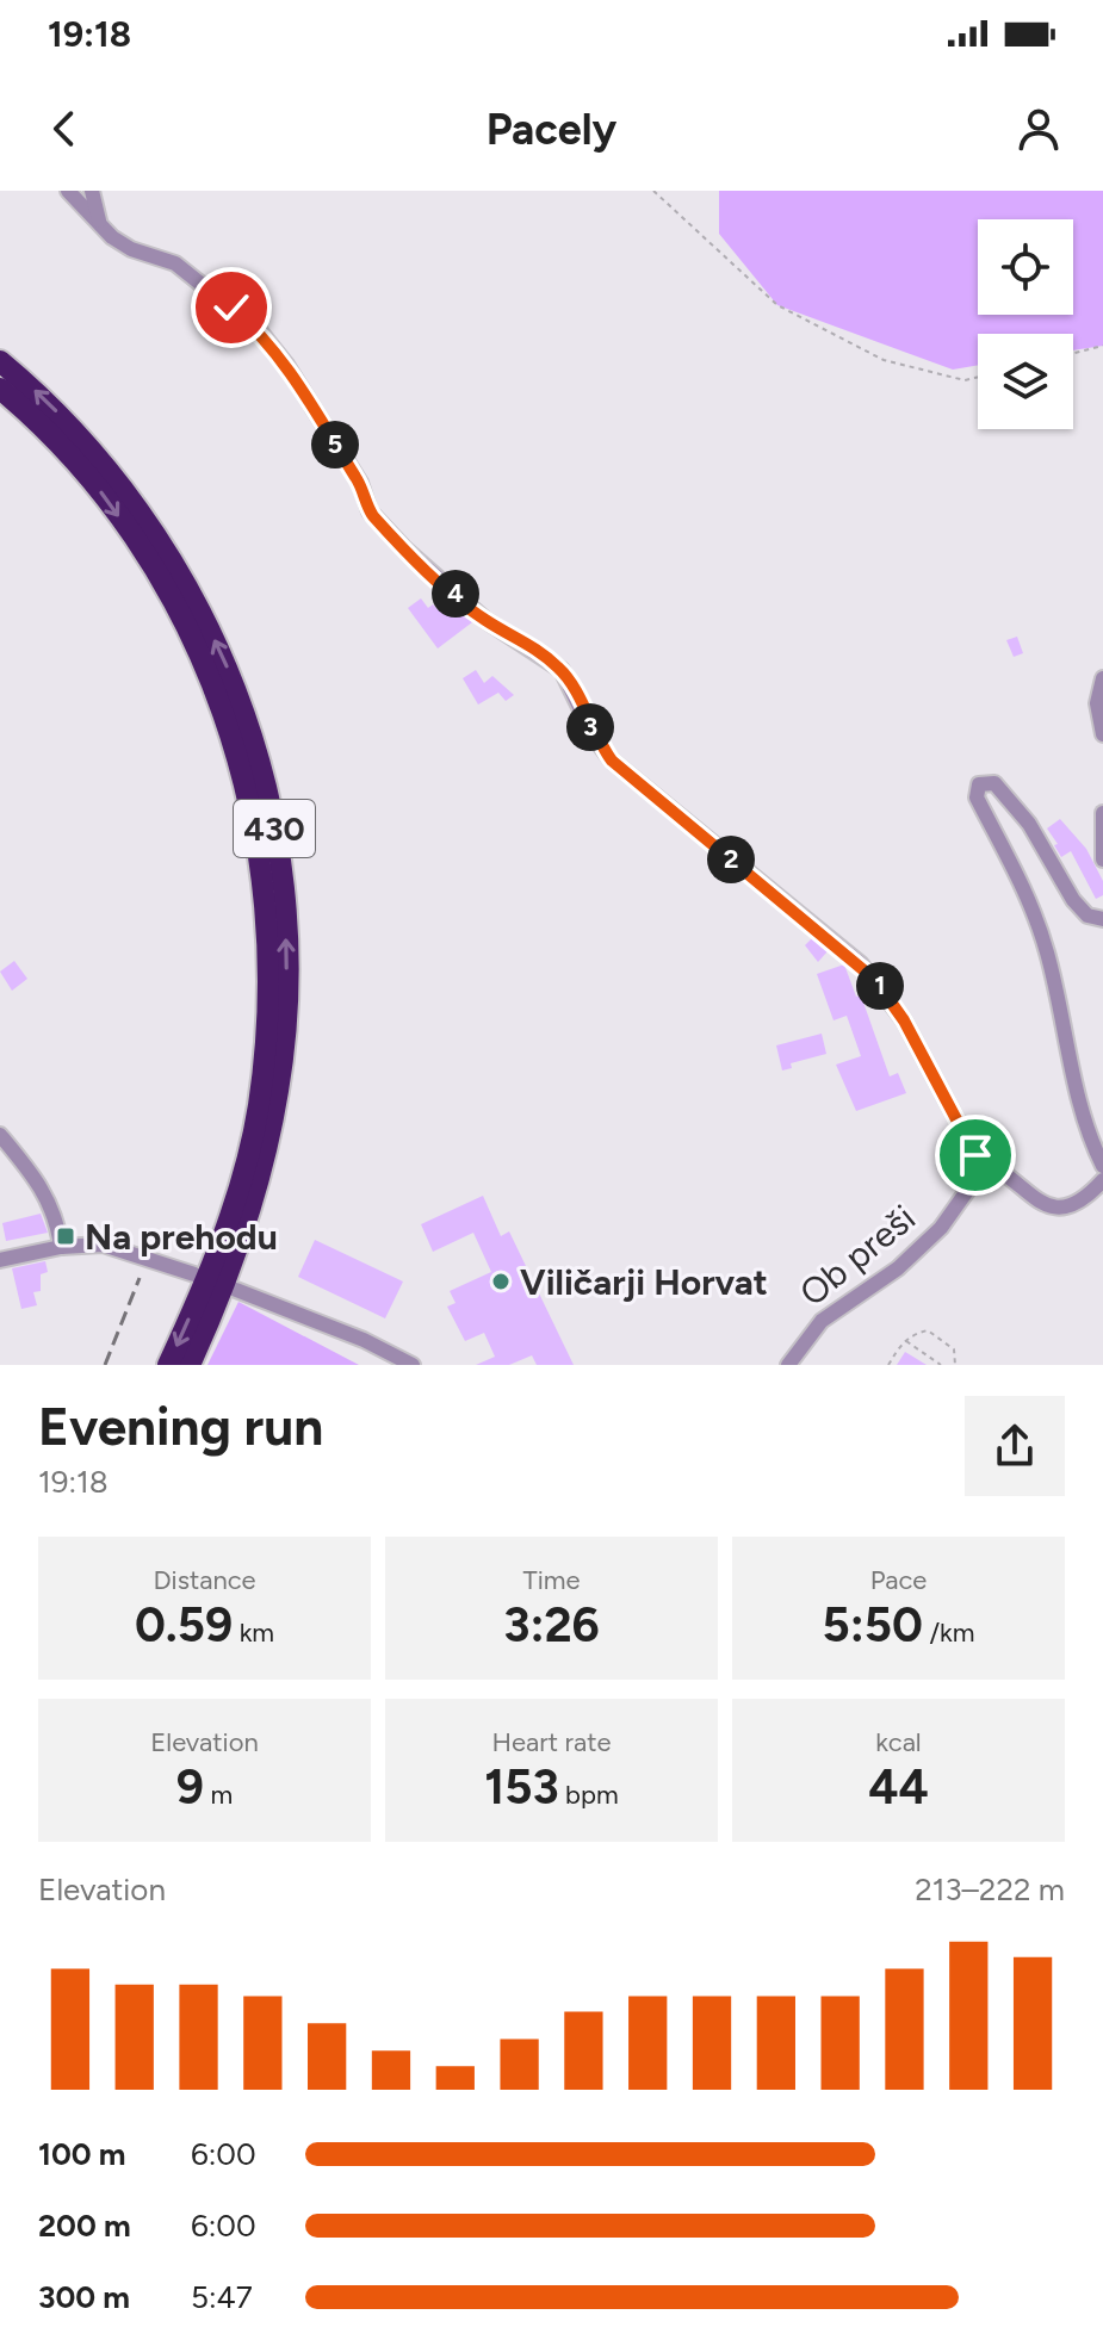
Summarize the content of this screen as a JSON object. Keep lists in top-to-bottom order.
{
  "streets": {
    "highway": ["430"],
    "street": ["Ob preši"]
  },
  "places": {
    "transit": ["Na prehodu"],
    "other": ["Viličarji Horvat"]
  },
  "page": {
    "status": "19:18",
    "header": "Pacely",
    "pins": [
      "5",
      "4",
      "3",
      "2",
      "1"
    ],
    "heading": ["Evening run", "19:18"],
    "stats": [
      ["Distance", "0.59 km"],
      ["Time", "3:26"],
      ["Pace", "5:50 /km"],
      ["Elevation", "9 m"],
      ["Heart rate", "153 bpm"],
      ["kcal", "44"]
    ],
    "chart": ["Elevation", "213–222 m"],
    "list": [
      {
        "name": "100 m",
        "note": "6:00"
      },
      {
        "name": "200 m",
        "note": "6:00"
      },
      {
        "name": "300 m",
        "note": "5:47"
      }
    ]
  }
}
